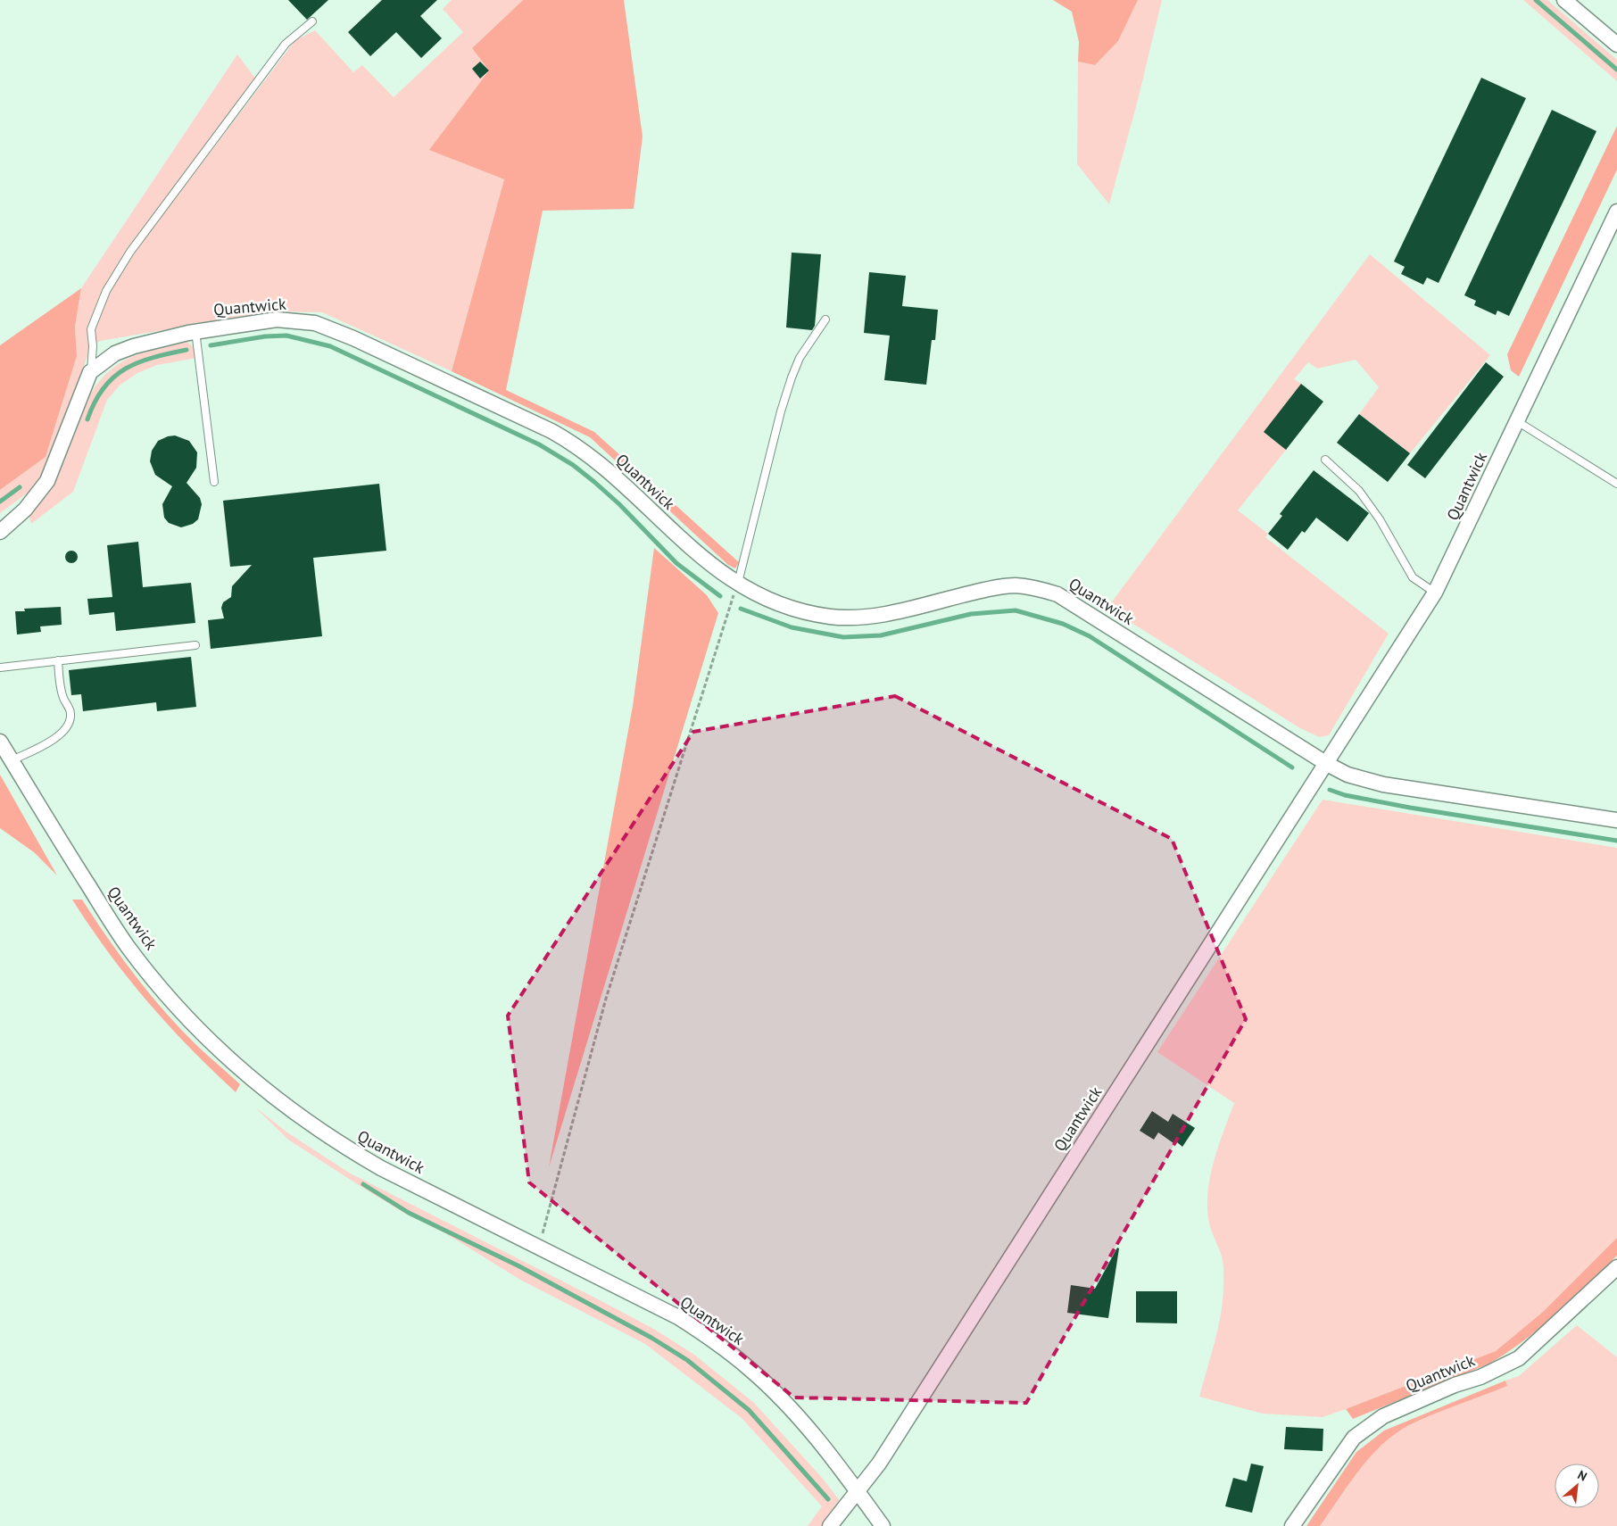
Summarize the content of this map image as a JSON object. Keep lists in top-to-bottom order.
{
  "streets": {
    "street": ["Quantwick"]
  },
  "north": "top right"
}
